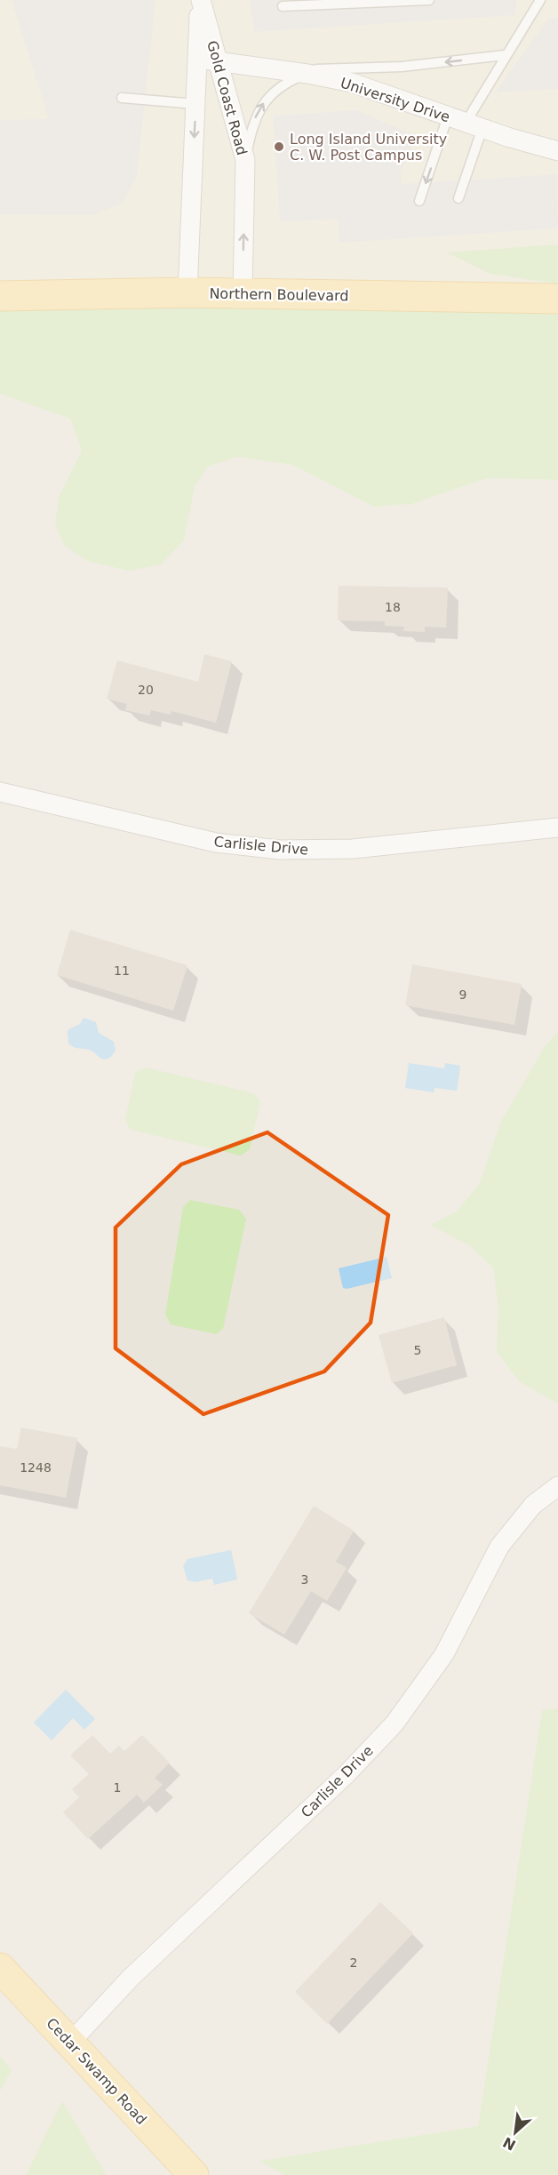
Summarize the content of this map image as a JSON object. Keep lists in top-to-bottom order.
{
  "streets": {
    "main road": ["Northern Boulevard", "Cedar Swamp Road"],
    "street": ["Gold Coast Road", "University Drive", "Carlisle Drive"]
  },
  "crossings": [
    ["Gold Coast Road", "University Drive"],
    ["Gold Coast Road", "Northern Boulevard"],
    ["Carlisle Drive", "Cedar Swamp Road"]
  ],
  "places": ["Long Island University C. W. Post Campus"],
  "house_numbers": [
    "18",
    "20",
    "11",
    "9",
    "5",
    "1248",
    "3",
    "1",
    "2"
  ],
  "north": "bottom left"
}
